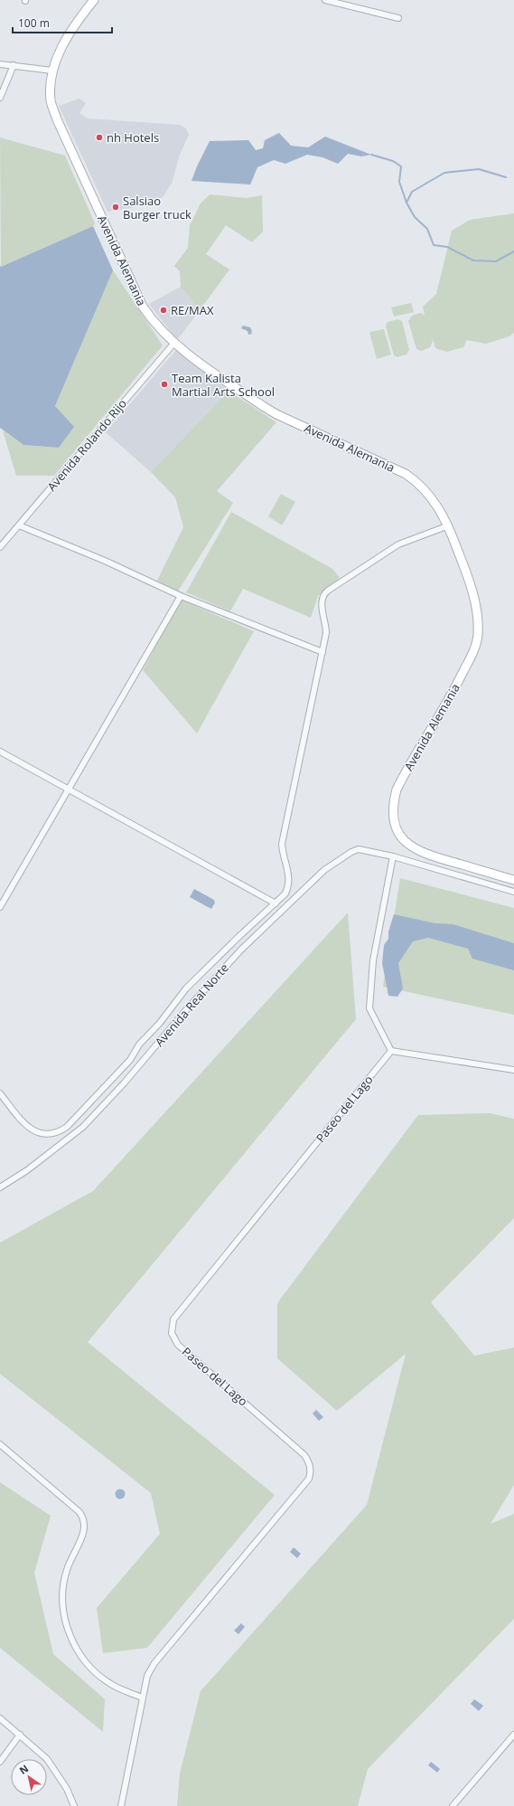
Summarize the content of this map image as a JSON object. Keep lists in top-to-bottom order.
{
  "streets": {
    "street": [
      "Avenida Alemania",
      "Avenida Rolando Rijo",
      "Avenida Real Norte",
      "Paseo del Lago"
    ]
  },
  "crossings": [
    ["Avenida Alemania", "Avenida Rolando Rijo"]
  ],
  "places": [
    "nh Hotels",
    "Salsiao Burger truck",
    "RE/MAX",
    "Team Kalista Martial Arts School"
  ],
  "scale_bar": "100 m",
  "north": "top left"
}
